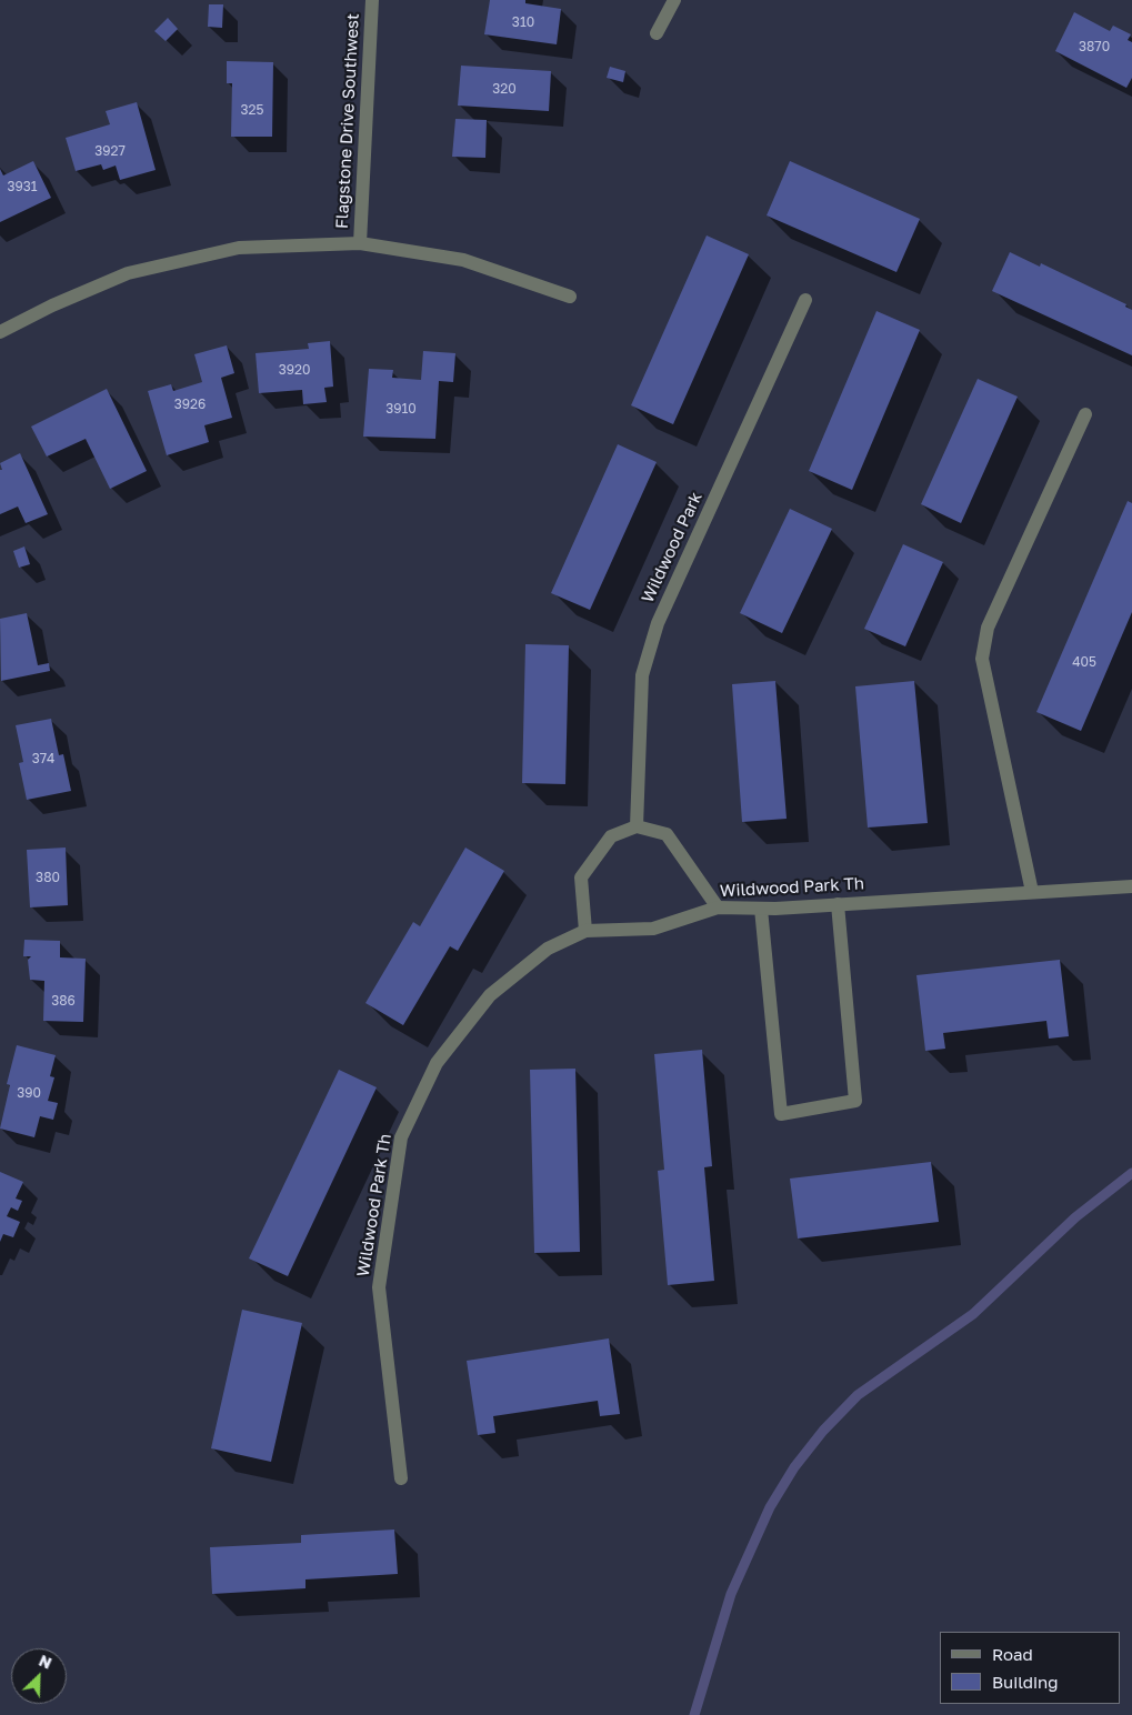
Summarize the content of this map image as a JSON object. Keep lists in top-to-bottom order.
{
  "streets": {
    "street": ["Flagstone Drive Southwest", "Wildwood Park", "Wildwood Park Th"]
  },
  "house_numbers": [
    "310",
    "3870",
    "320",
    "325",
    "3927",
    "3931",
    "3920",
    "3926",
    "3910",
    "405",
    "374",
    "380",
    "386",
    "390"
  ],
  "legend": ["Road", "Building"],
  "north": "top right"
}
